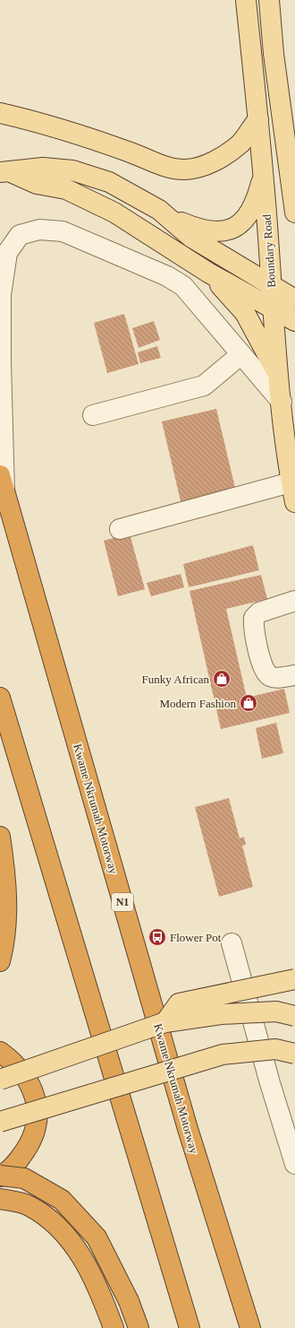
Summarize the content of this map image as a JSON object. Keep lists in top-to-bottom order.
{
  "streets": {
    "highway": ["Kwame Nkrumah Motorway", "N1"],
    "main road": ["Boundary Road"]
  },
  "places": {
    "shop": ["Funky African", "Modern Fashion"],
    "bus stop": ["Flower Pot"]
  }
}
